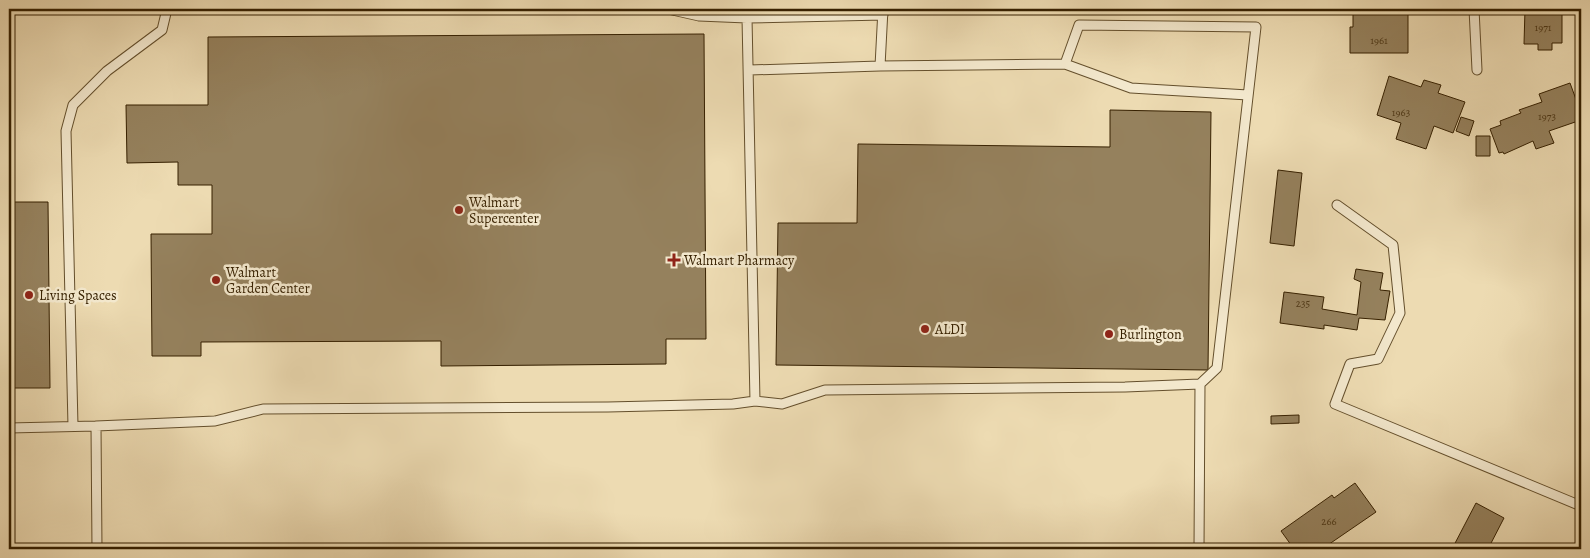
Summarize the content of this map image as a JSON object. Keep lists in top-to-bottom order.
{
  "places": {
    "other": [
      "Walmart Supercenter",
      "Walmart Garden Center",
      "Living Spaces",
      "ALDI",
      "Burlington"
    ],
    "health": ["Walmart Pharmacy"]
  },
  "house_numbers": [
    "1971",
    "1961",
    "1963",
    "1973",
    "235",
    "266"
  ]
}
